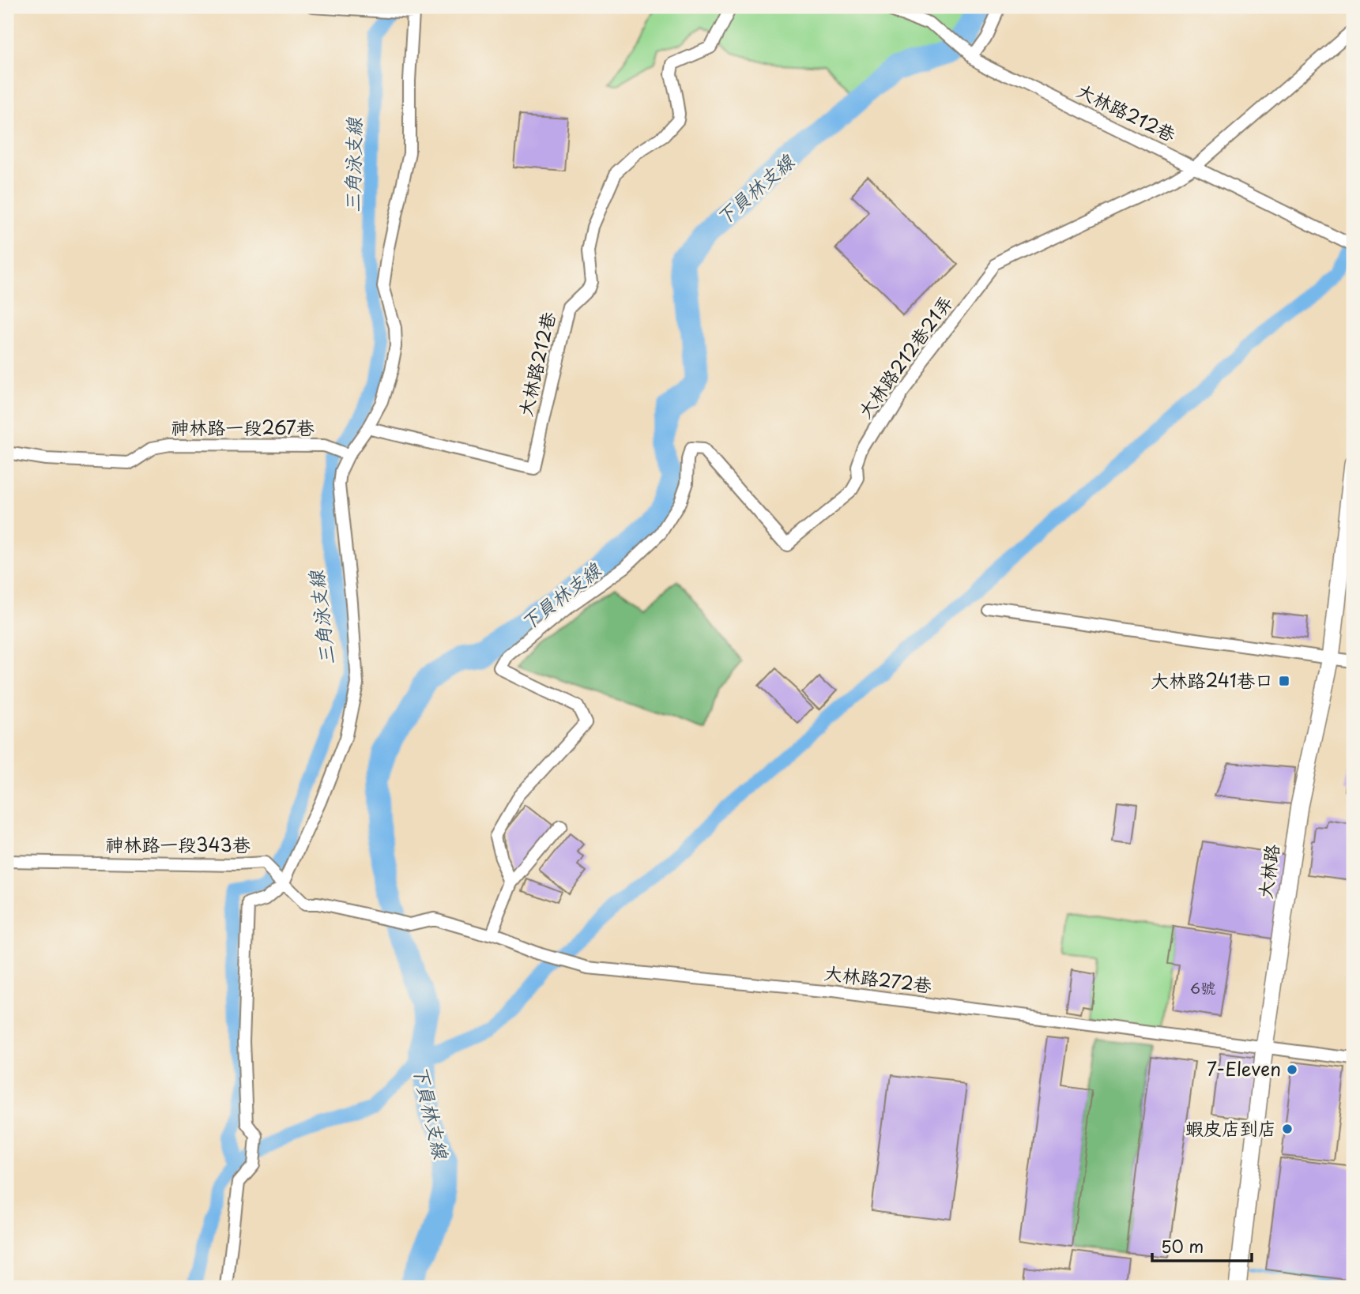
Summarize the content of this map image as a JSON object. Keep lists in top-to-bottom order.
{
  "streets": {
    "street": [
      "大林路212巷",
      "大林路212巷21弄",
      "神林路一段267巷",
      "神林路一段343巷",
      "大林路",
      "大林路272巷"
    ]
  },
  "crossings": [
    ["大林路212巷", "大林路212巷21弄"],
    ["神林路一段343巷", "大林路272巷"],
    ["大林路", "大林路272巷"]
  ],
  "water": ["三角泳支線", "下員林支線"],
  "places": {
    "transit": ["大林路241巷口"],
    "other": ["7-Eleven", "蝦皮店到店"]
  },
  "house_numbers": ["6號"],
  "scale_bar": "50 m"
}
